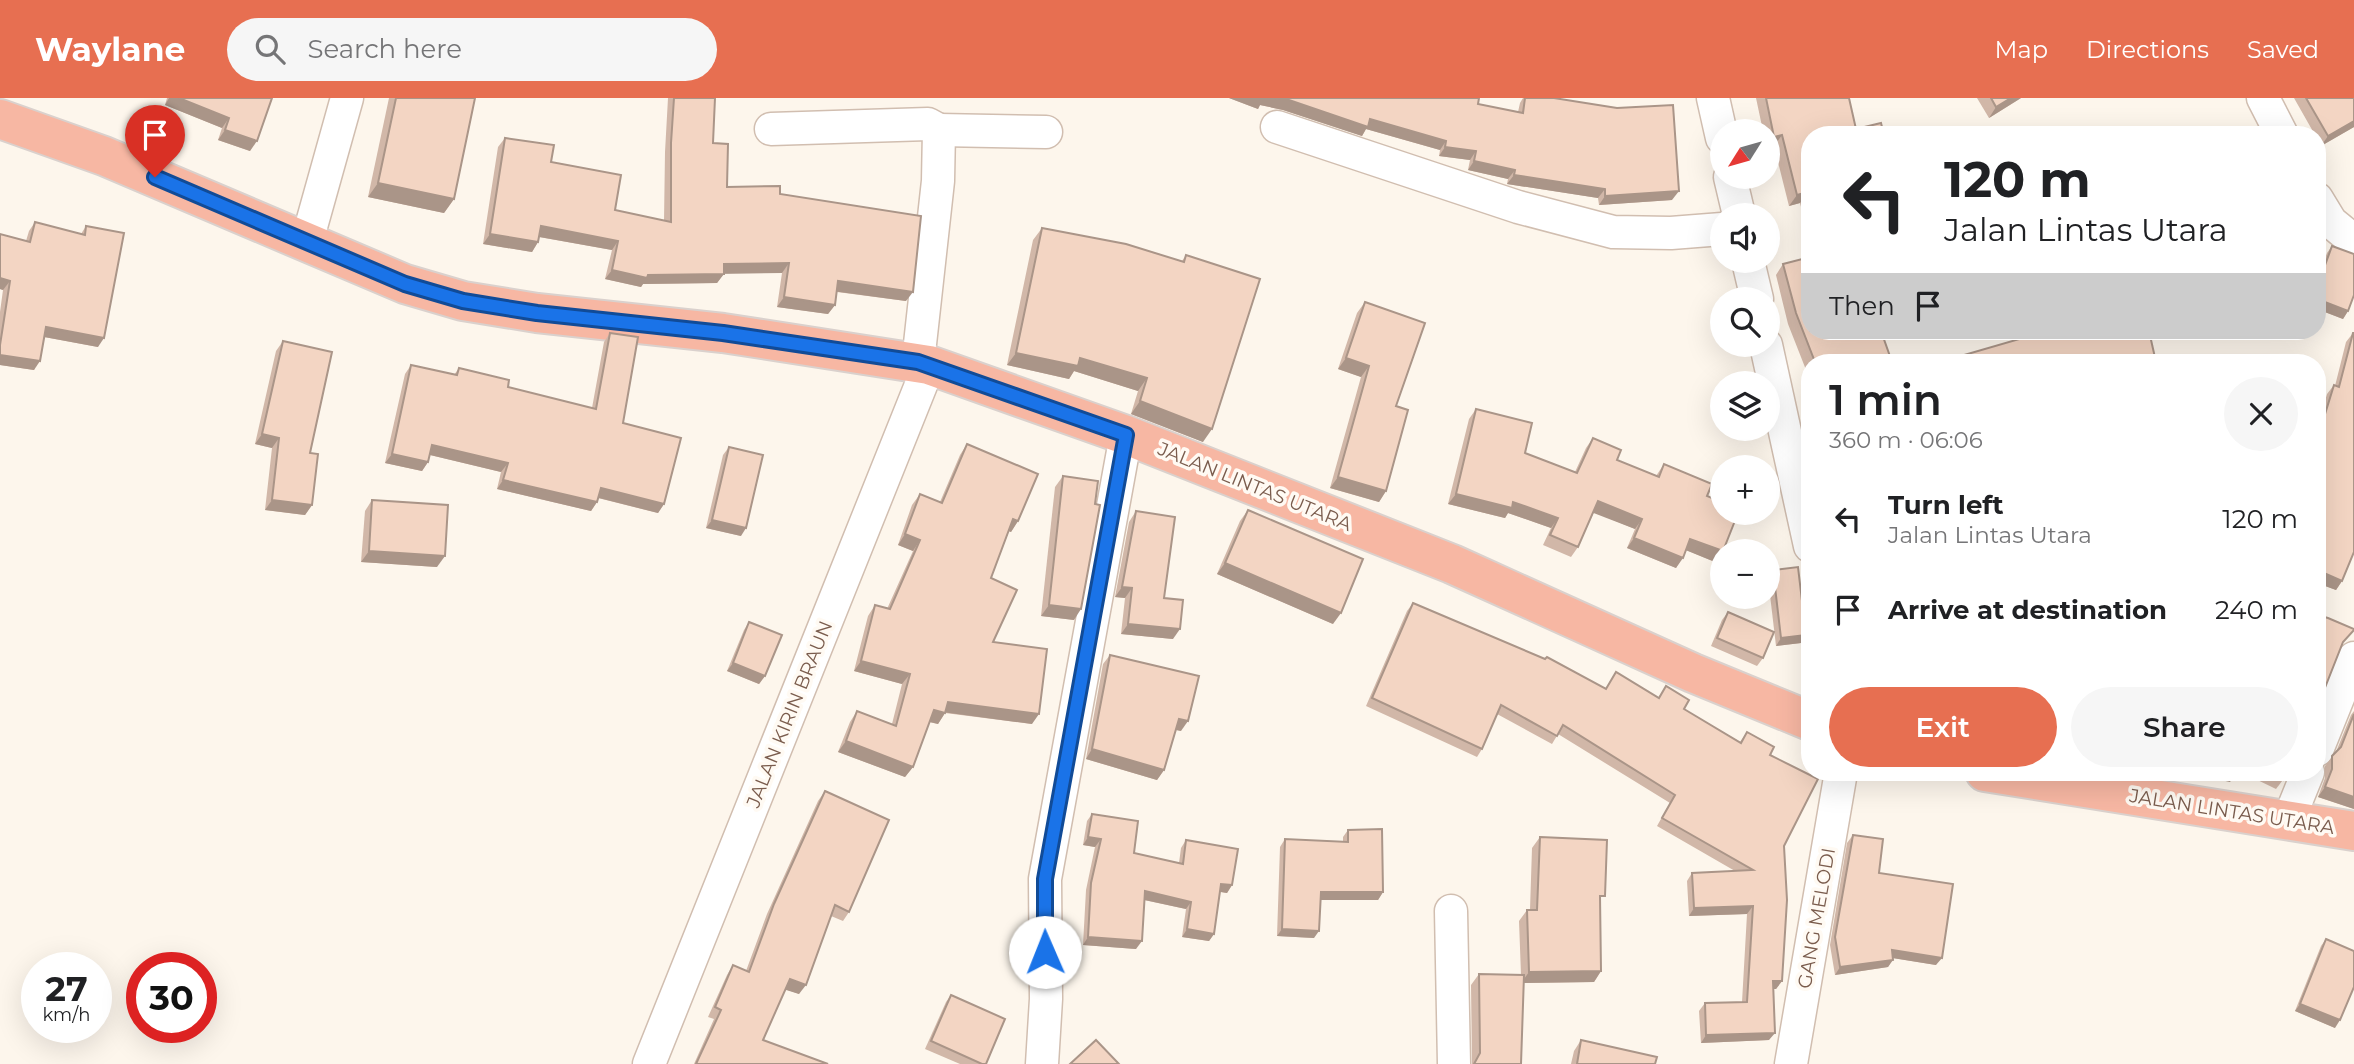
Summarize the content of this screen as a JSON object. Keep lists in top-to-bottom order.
{
  "streets": {
    "highway": ["JALAN LINTAS UTARA"],
    "street": ["JALAN KIRIN BRAUN", "GANG MELODI"]
  },
  "crossings": [
    ["JALAN LINTAS UTARA", "JALAN KIRIN BRAUN"]
  ],
  "north": "bottom left",
  "page": {
    "header": "Waylane",
    "search": "Search here",
    "nav": ["Map", "Directions", "Saved"],
    "map_buttons": ["+", "−"],
    "turn": ["120 m", "Jalan Lintas Utara"],
    "then": "Then",
    "heading": ["1 min", "360 m · 06:06"],
    "list": [
      {
        "name": "Turn left",
        "note": "Jalan Lintas Utara",
        "value": "120 m"
      },
      {
        "name": "Arrive at destination",
        "value": "240 m"
      }
    ],
    "buttons": ["Exit", "Share"],
    "speed": "27 km/h",
    "limit": "30"
  }
}
